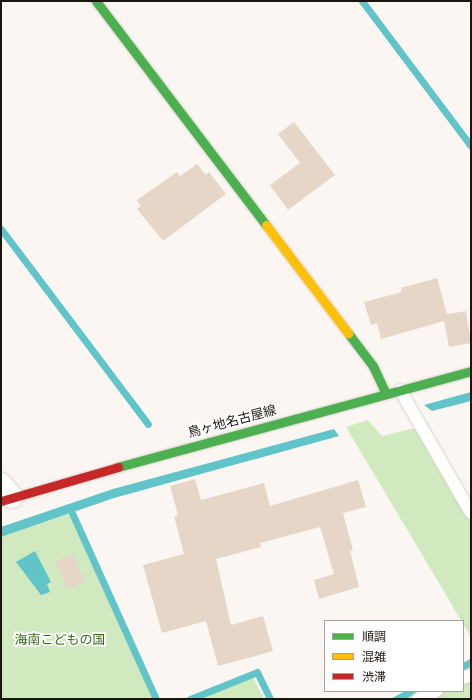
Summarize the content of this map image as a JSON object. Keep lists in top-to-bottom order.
{
  "streets": {
    "street": ["鳥ヶ地名古屋線"]
  },
  "parks": ["海南こどもの国"],
  "legend": ["順調", "混雑", "渋滞"]
}
